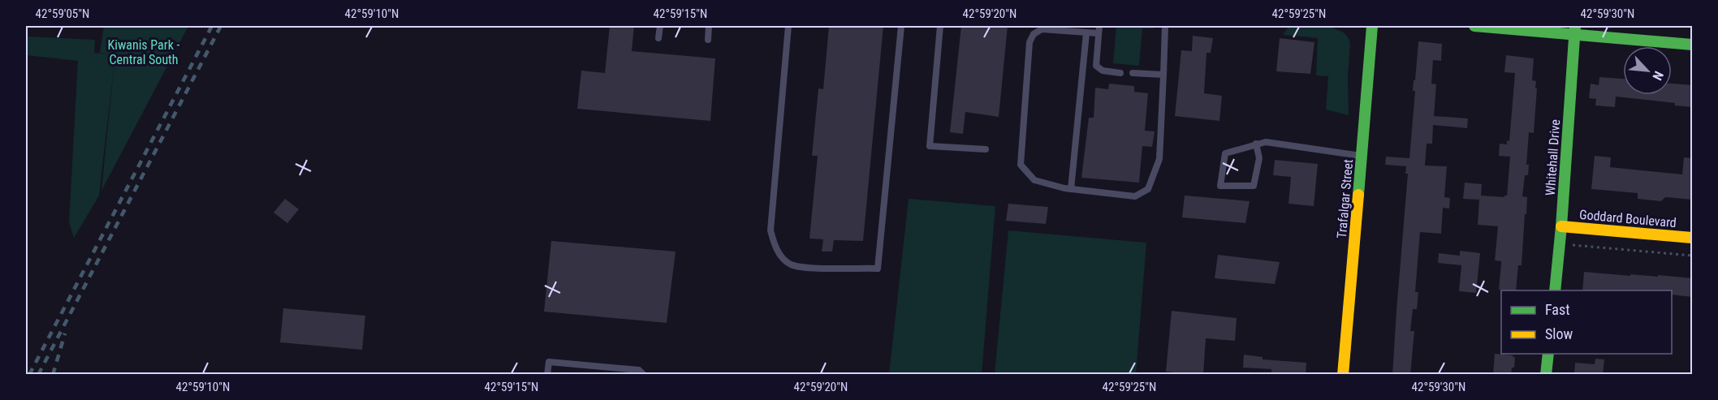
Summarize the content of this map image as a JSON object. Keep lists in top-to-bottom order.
{
  "streets": {
    "street": ["Whitehall Drive", "Trafalgar Street", "Goddard Boulevard"]
  },
  "crossings": [
    ["Whitehall Drive", "Goddard Boulevard"]
  ],
  "parks": ["Kiwanis Park - Central South"],
  "legend": ["Fast", "Slow"],
  "north": "bottom right",
  "coordinates": [
    "42°59'05\"N",
    "42°59'10\"N",
    "42°59'15\"N",
    "42°59'20\"N",
    "42°59'25\"N",
    "42°59'30\"N"
  ]
}
